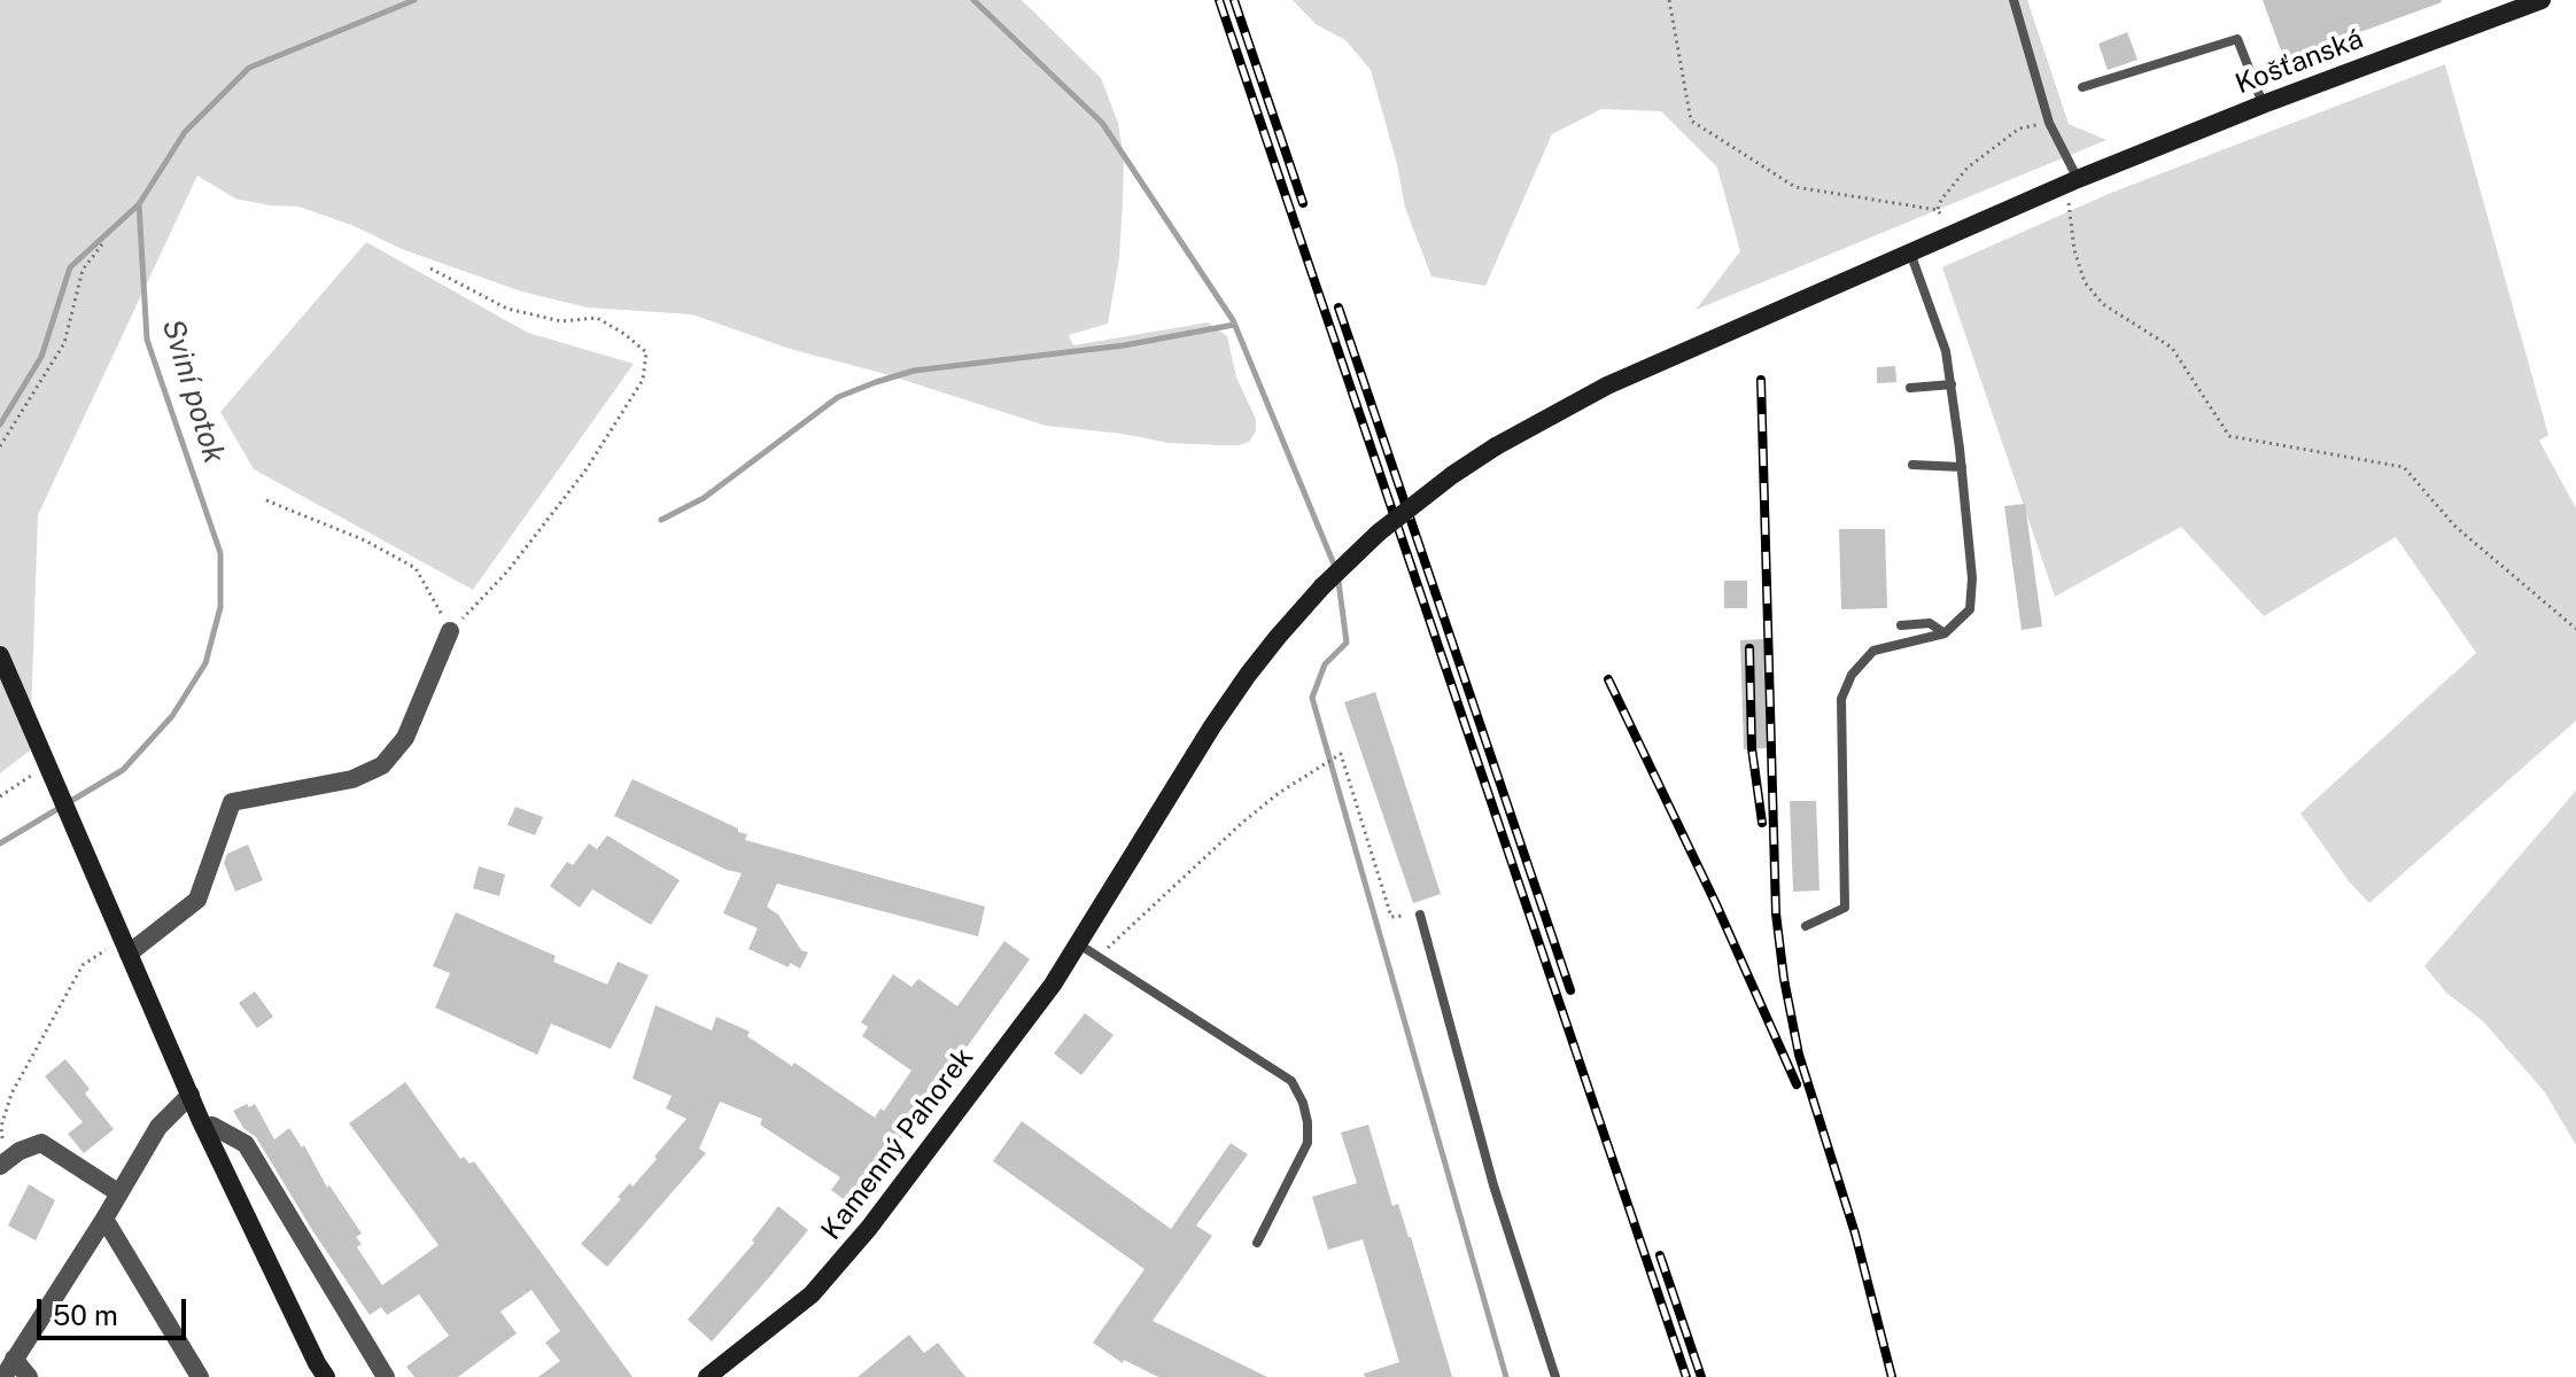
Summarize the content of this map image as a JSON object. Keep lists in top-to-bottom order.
{
  "streets": {
    "street": ["Košťanská", "Kamenný Pahorek"]
  },
  "crossings": [
    ["Košťanská", "Kamenný Pahorek"]
  ],
  "water": ["Sviní potok"],
  "scale_bar": "50 m"
}
